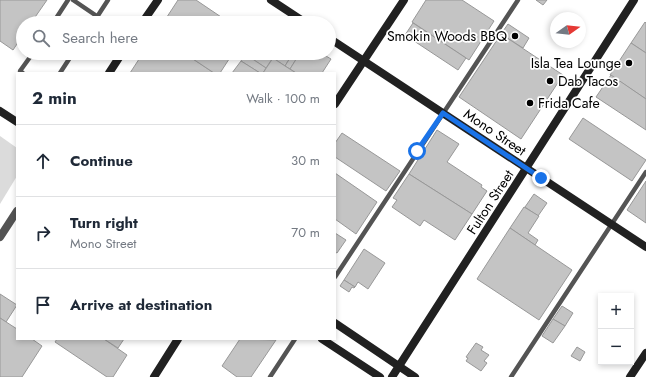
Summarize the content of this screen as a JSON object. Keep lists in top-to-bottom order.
{
  "streets": {
    "street": ["Mono Street", "Fulton Street"]
  },
  "crossings": [
    ["Mono Street", "Fulton Street"]
  ],
  "places": [
    "Smokin Woods BBQ",
    "Isla Tea Lounge",
    "Dab Tacos",
    "Frida Cafe"
  ],
  "north": "right",
  "page": {
    "search": "Search here",
    "heading": ["2 min", "Walk · 100 m"],
    "list": [
      ["Continue", "30 m"],
      ["Turn right", "Mono Street", "70 m"],
      "Arrive at destination"
    ],
    "map_buttons": ["+", "−"]
  }
}
